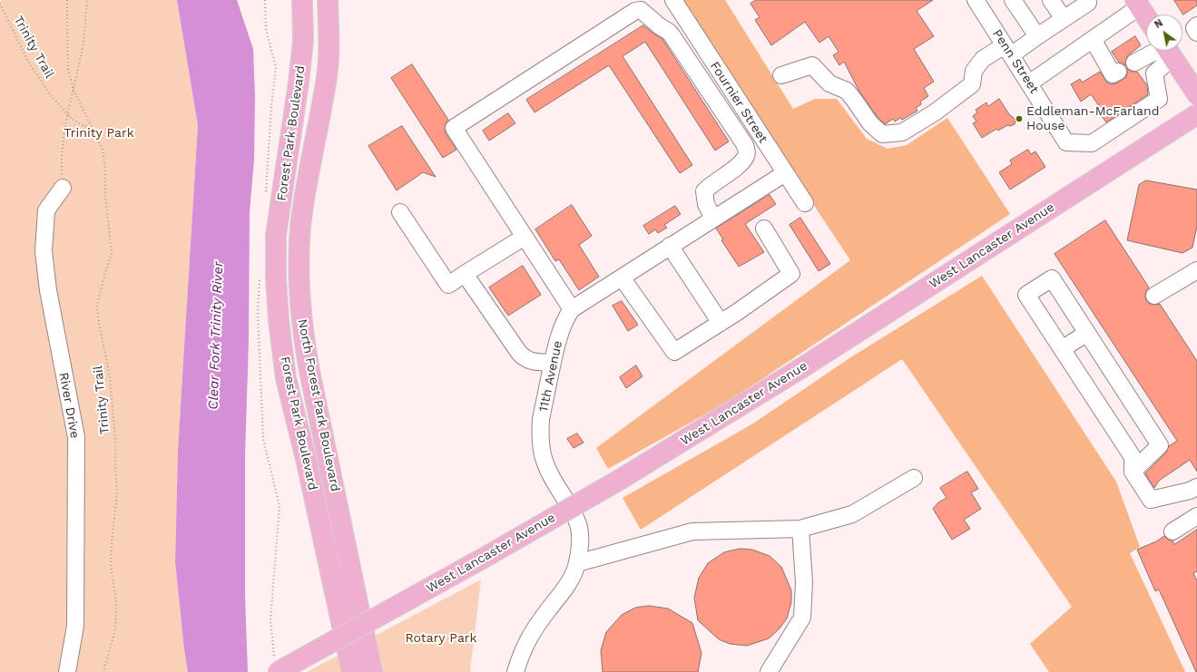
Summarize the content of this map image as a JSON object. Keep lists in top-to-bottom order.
{
  "streets": {
    "main road": ["Forest Park Boulevard", "West Lancaster Avenue", "North Forest Park Boulevard"],
    "street": [
      "Penn Street",
      "Fournier Street",
      "11th Avenue",
      "River Drive"
    ],
    "path": ["Trinity Trail"]
  },
  "crossings": [
    ["Trinity Trail", "River Drive"],
    ["Fournier Street", "11th Avenue"]
  ],
  "water": ["Clear Fork Trinity River"],
  "parks": ["Trinity Park", "Rotary Park"],
  "places": ["Eddleman-McFarland House"],
  "north": "top left"
}
